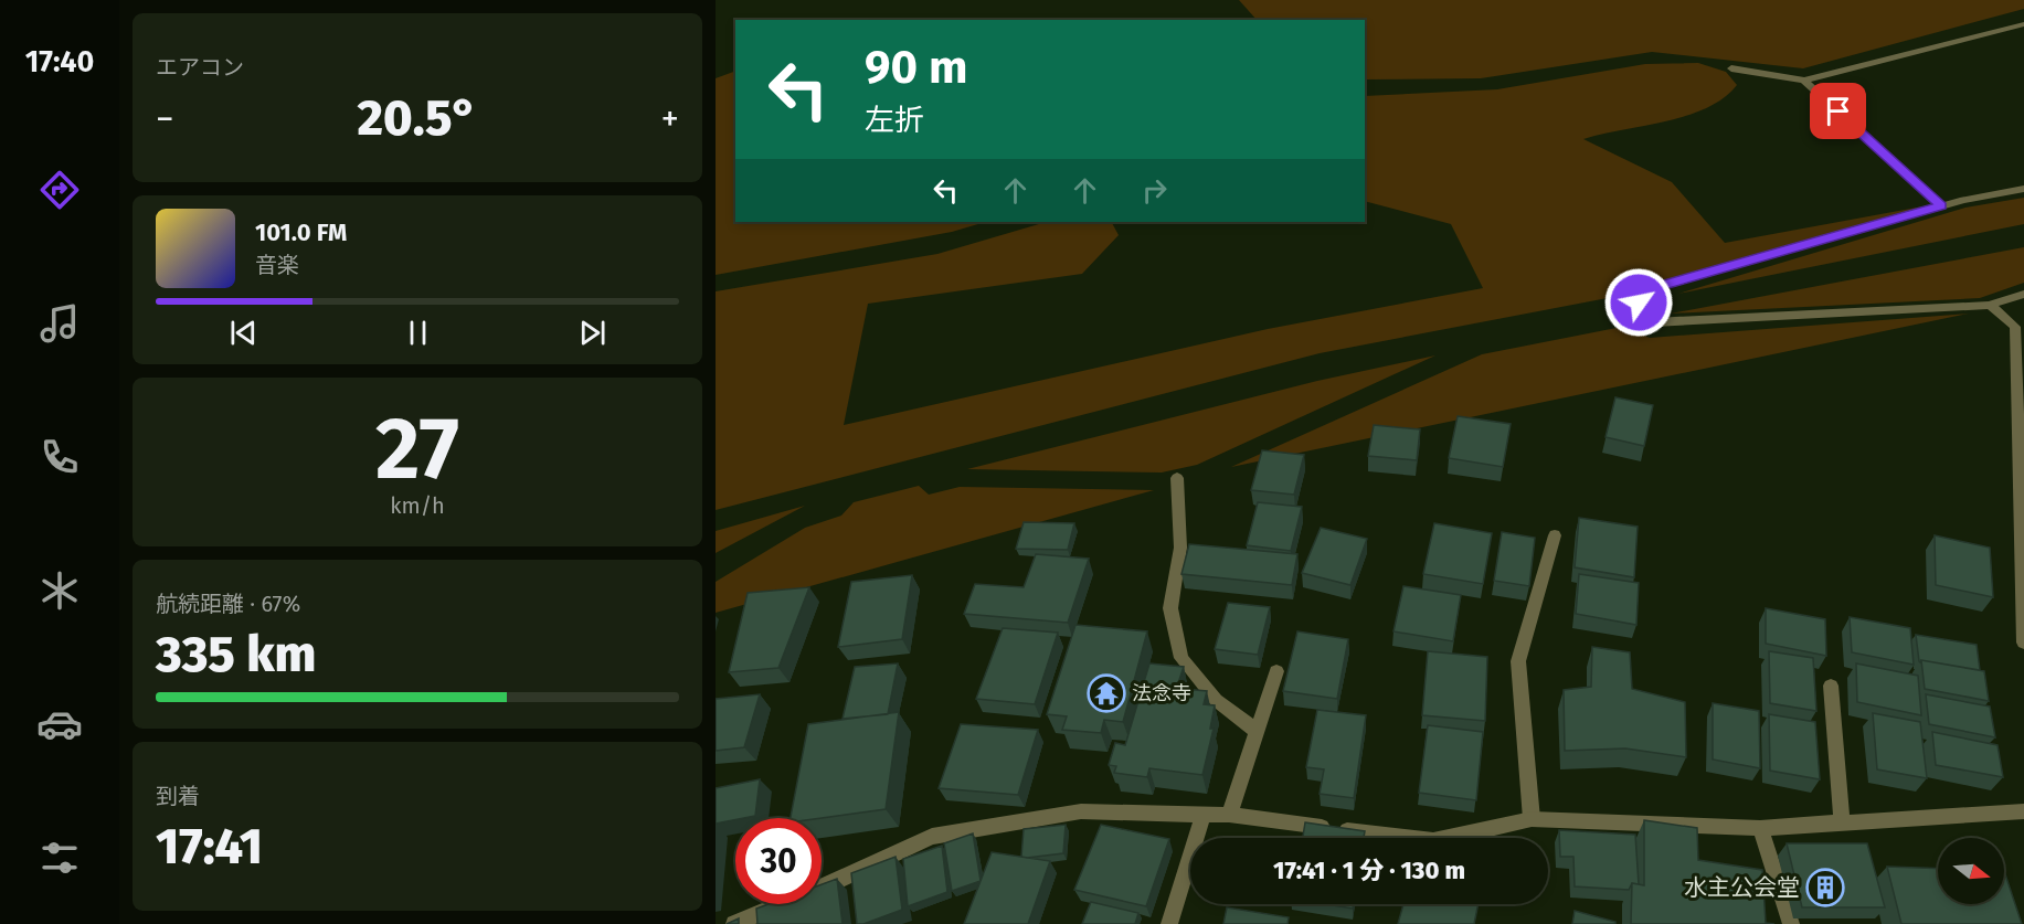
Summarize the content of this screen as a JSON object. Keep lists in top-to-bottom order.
{
  "places": {
    "temple": ["法念寺"],
    "building": ["水主公会堂"]
  },
  "north": "right",
  "page": {
    "tabs": "17:40",
    "tile": [
      "エアコン",
      ["27", "km/h"],
      ["航続距離 · 67%", "335 km"],
      ["到着", "17:41"]
    ],
    "turn": ["90 m", "左折"],
    "heat": ["−", "20.5°", "+"],
    "song": ["101.0 FM", "音楽"],
    "limit": "30",
    "trip": "17:41 · 1 分 · 130 m"
  }
}
